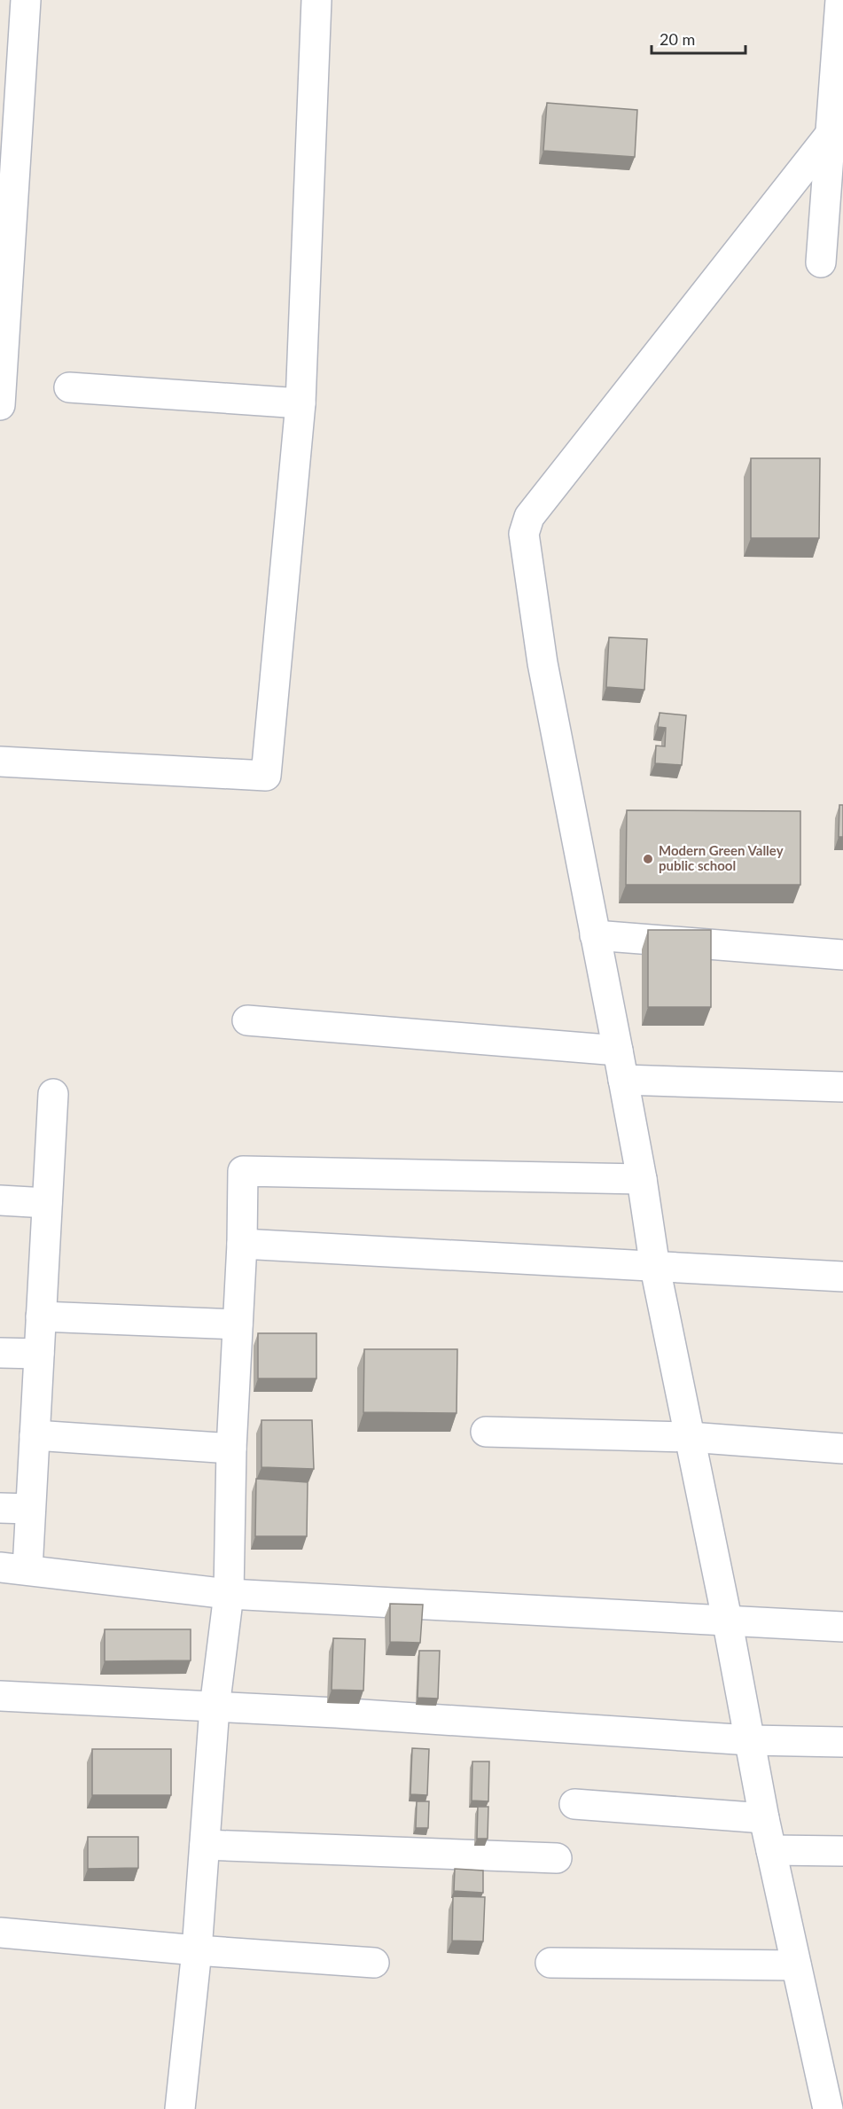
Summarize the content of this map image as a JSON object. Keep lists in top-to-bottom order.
{
  "places": ["Modern Green Valley public school"],
  "scale_bar": "20 m"
}
